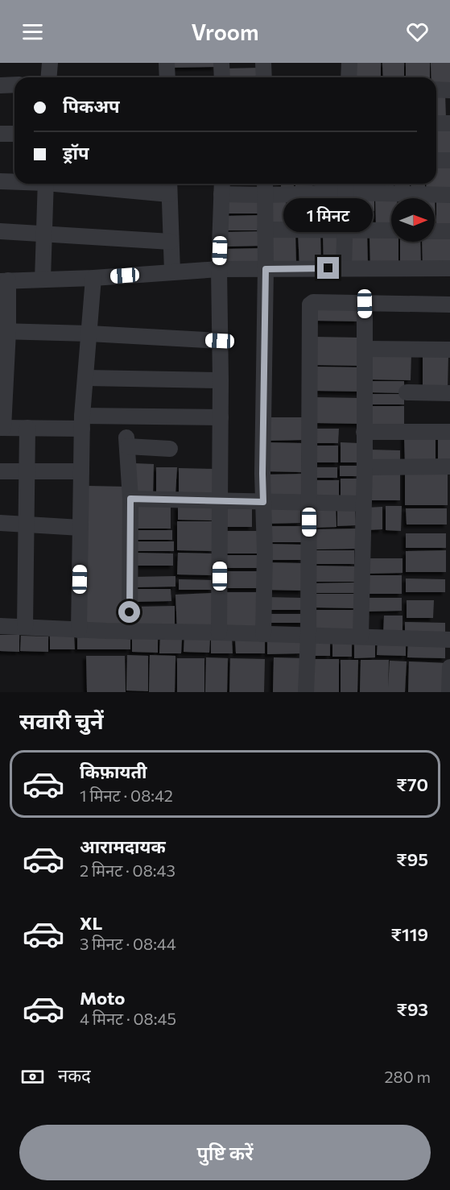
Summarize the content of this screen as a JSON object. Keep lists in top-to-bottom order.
{
  "north": "right",
  "page": {
    "header": "Vroom",
    "banner": ["पिकअप", "ड्रॉप"],
    "bubble": "1 मिनट",
    "heading": "सवारी चुनें",
    "list": [
      {
        "name": "किफ़ायती",
        "note": "1 मिनट · 08:42",
        "value": "₹70"
      },
      {
        "name": "आरामदायक",
        "note": "2 मिनट · 08:43",
        "value": "₹95"
      },
      {
        "name": "XL",
        "note": "3 मिनट · 08:44",
        "value": "₹119"
      },
      {
        "name": "Moto",
        "note": "4 मिनट · 08:45",
        "value": "₹93"
      }
    ],
    "pay": ["नकद", "280 m"],
    "buttons": "पुष्टि करें"
  }
}
